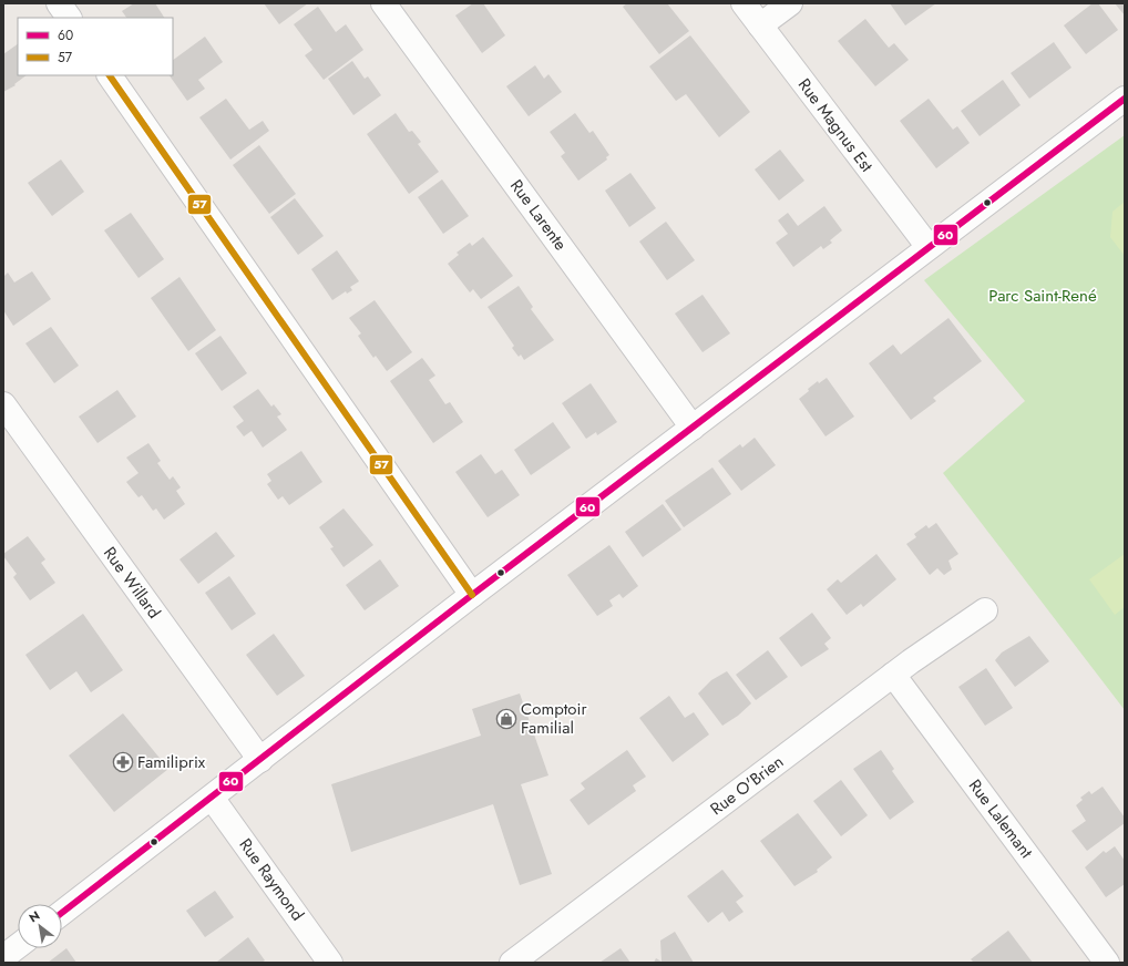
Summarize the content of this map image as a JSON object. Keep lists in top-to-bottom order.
{
  "streets": {
    "street": [
      "Rue Magnus Est",
      "Rue Larente",
      "Rue Willard",
      "Rue O'Brien",
      "Rue Lalemant",
      "Rue Raymond"
    ]
  },
  "crossings": [
    ["Rue O'Brien", "Rue Lalemant"]
  ],
  "parks": ["Parc Saint-René"],
  "places": {
    "shop": ["Comptoir Familial"],
    "pharmacy": ["Familiprix"]
  },
  "lines": ["transit line 57", "transit line 60"],
  "legend": ["60", "57"],
  "north": "top left"
}
